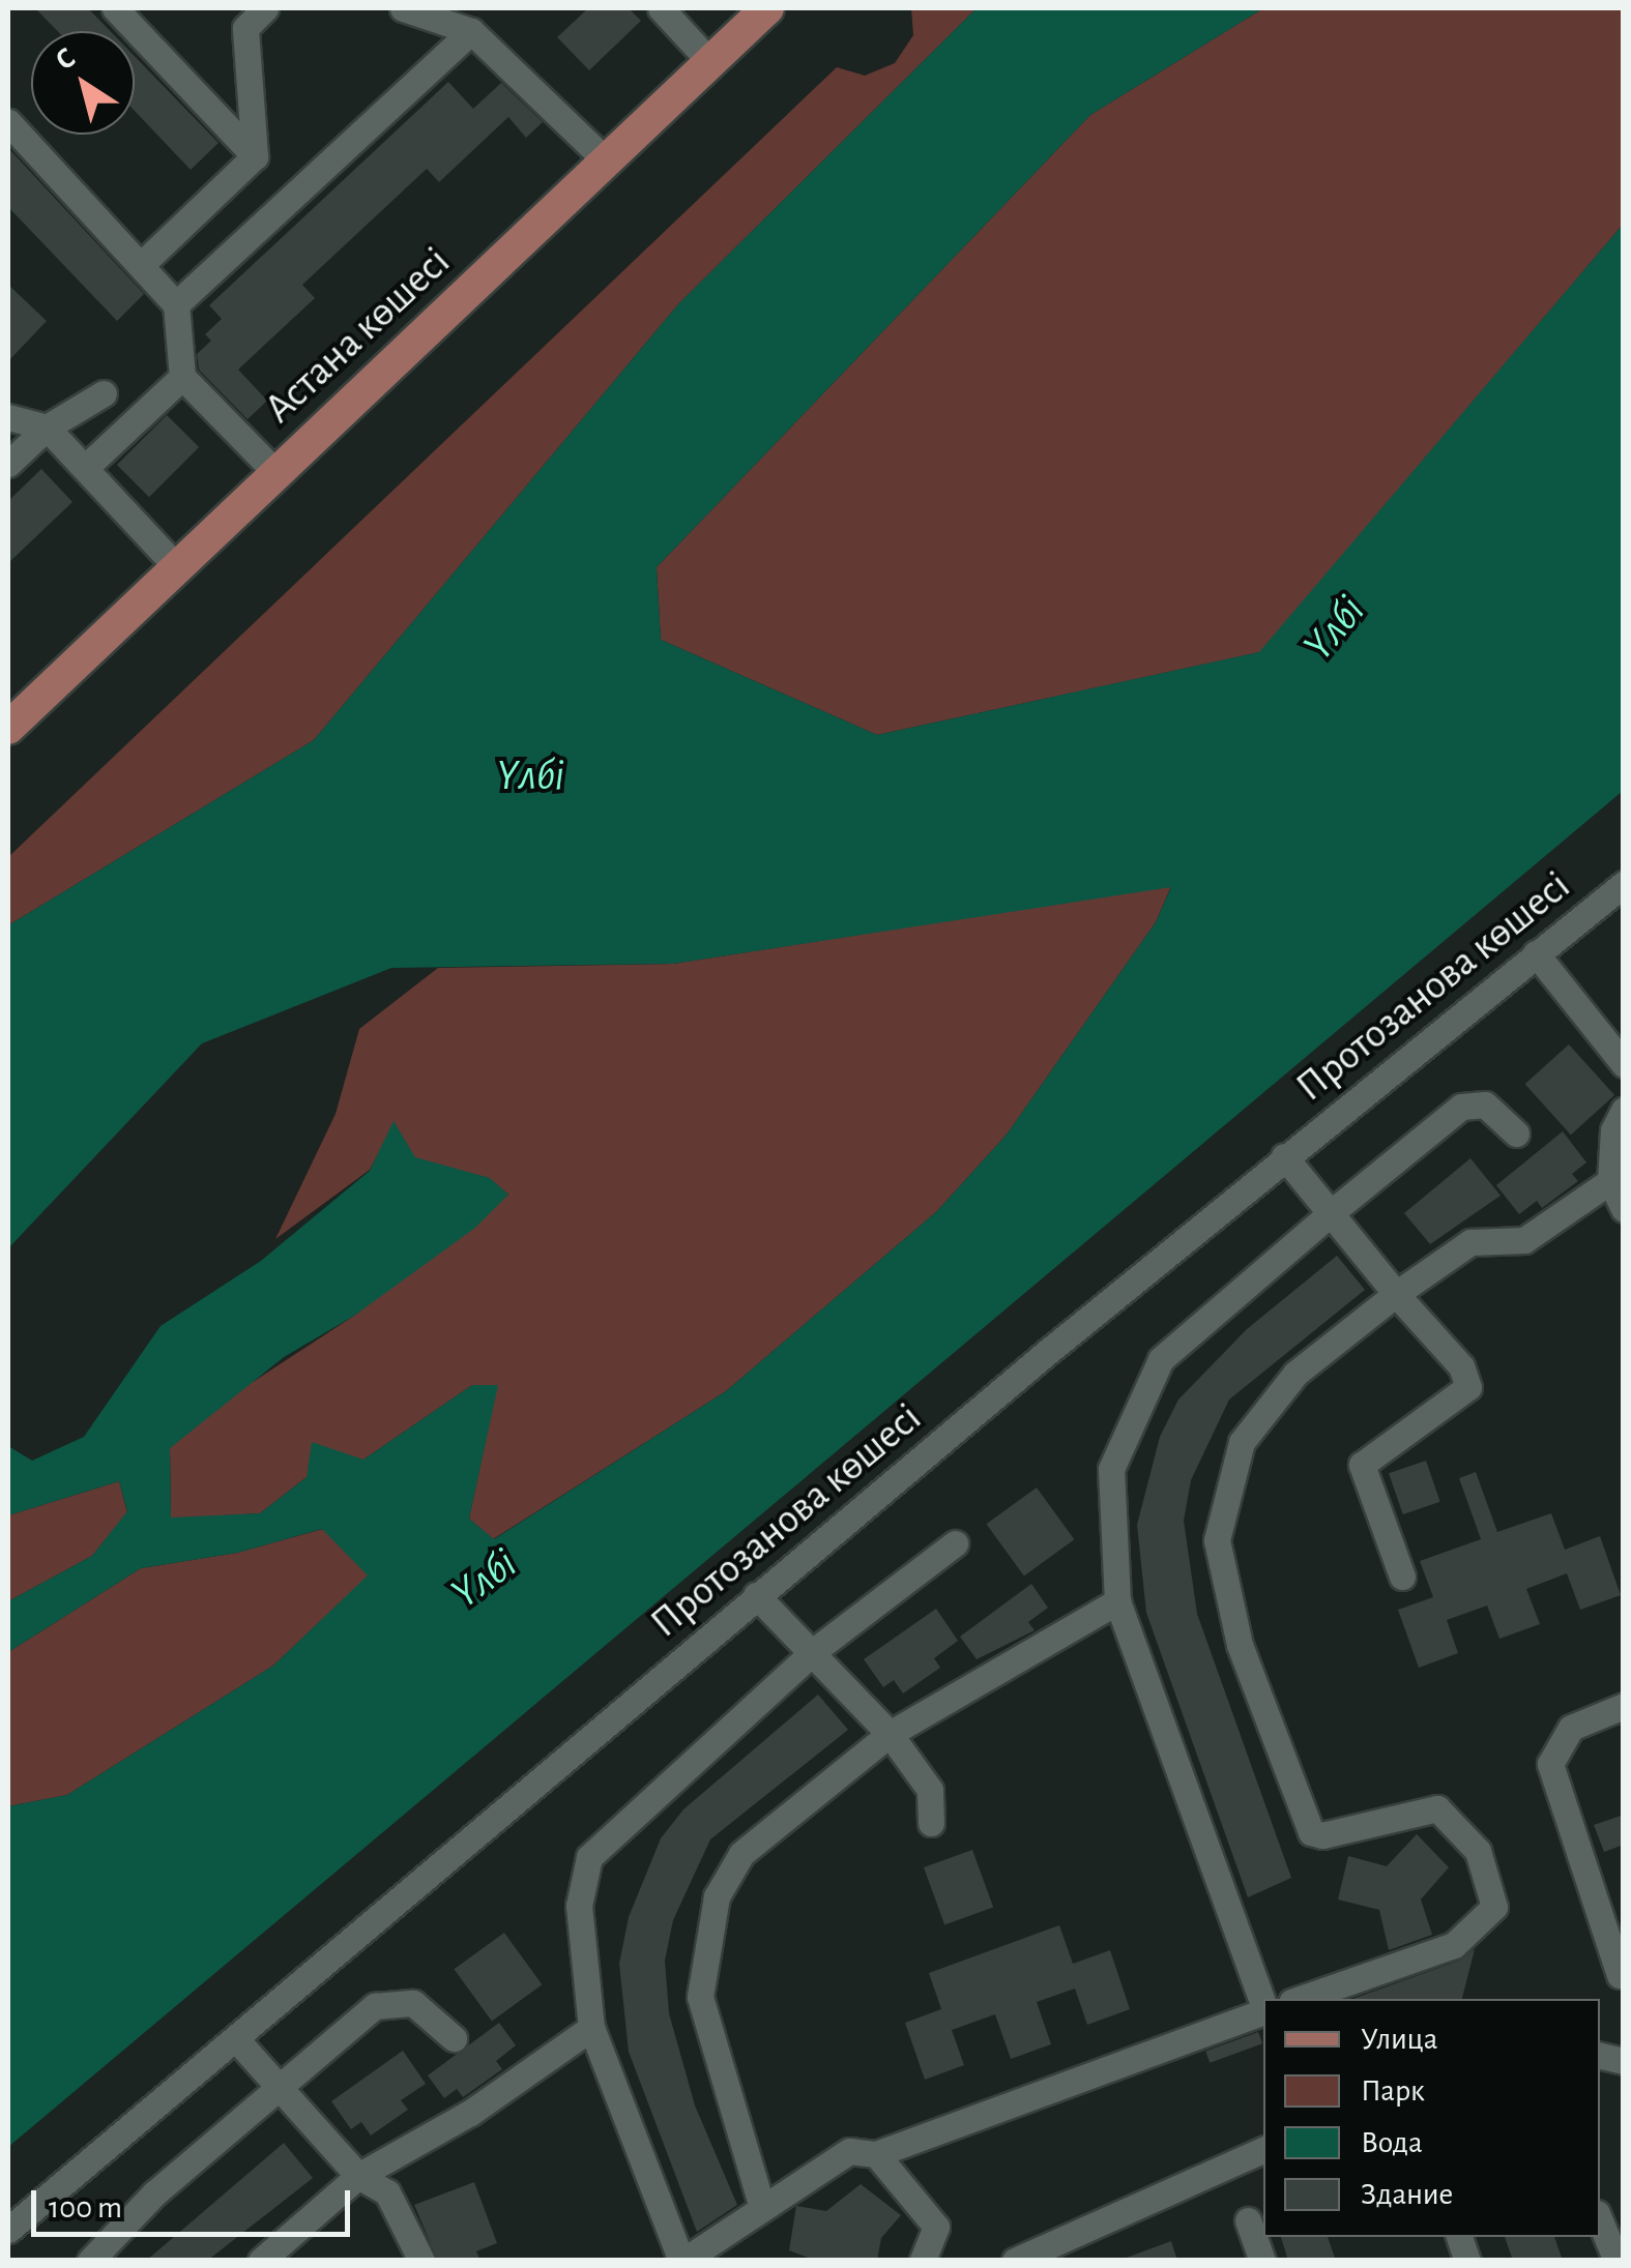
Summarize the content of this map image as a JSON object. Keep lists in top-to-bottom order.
{
  "streets": {
    "main road": ["Астана көшесі"],
    "street": ["Протозанова көшесі"]
  },
  "water": ["Үлбі"],
  "legend": [
    "Улица",
    "Парк",
    "Вода",
    "Здание"
  ],
  "scale_bar": "100 m",
  "north": "top left"
}
